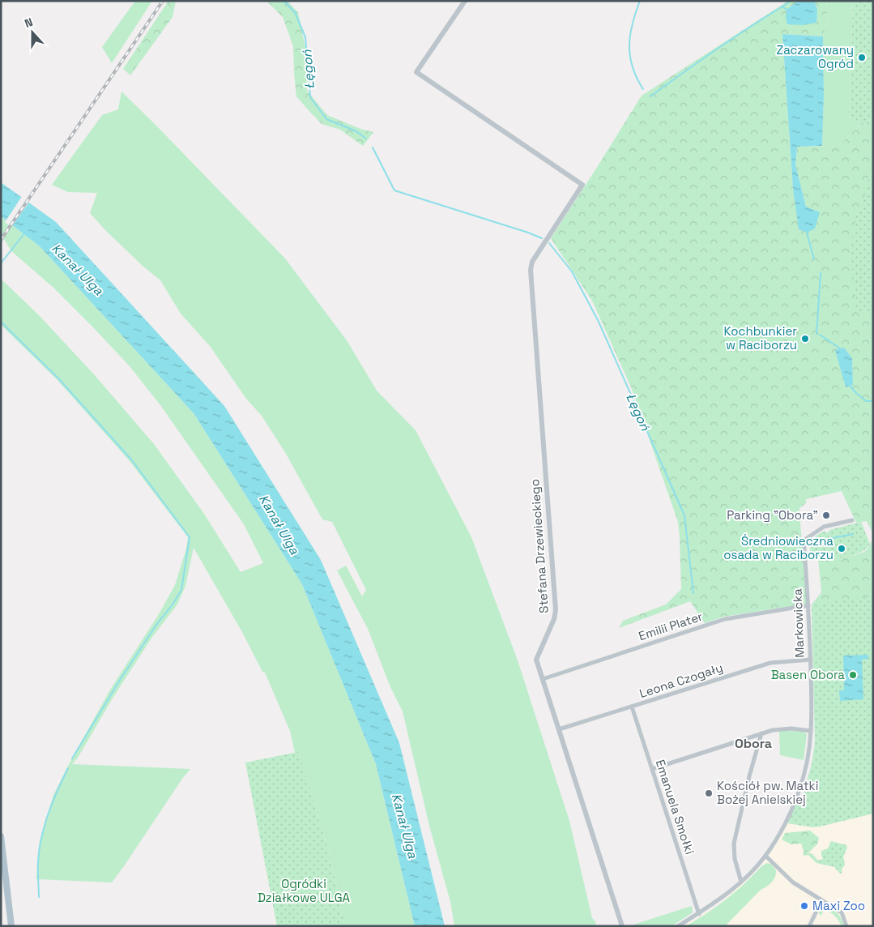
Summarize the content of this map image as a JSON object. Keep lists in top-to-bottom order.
{
  "streets": {
    "street": [
      "Stefana Drzewieckiego",
      "Markowicka",
      "Emilii Plater",
      "Leona Czogały",
      "Emanuela Smołki"
    ]
  },
  "crossings": [
    ["Stefana Drzewieckiego", "Emilii Plater"],
    ["Stefana Drzewieckiego", "Leona Czogały"],
    ["Markowicka", "Emilii Plater"],
    ["Markowicka", "Leona Czogały"],
    ["Markowicka", "Emanuela Smołki"],
    ["Leona Czogały", "Emanuela Smołki"]
  ],
  "districts": ["Obora"],
  "water": ["Łęgoń", "Kanał Ulga"],
  "parks": ["Ogródki Działkowe ULGA"],
  "places": [
    "Zaczarowany Ogród",
    "Kochbunkier w Raciborzu",
    "Parking \"Obora\"",
    "Średniowieczna osada w Raciborzu",
    "Basen Obora",
    "Kościół pw. Matki Bożej Anielskiej",
    "Maxi Zoo"
  ],
  "north": "top"
}
